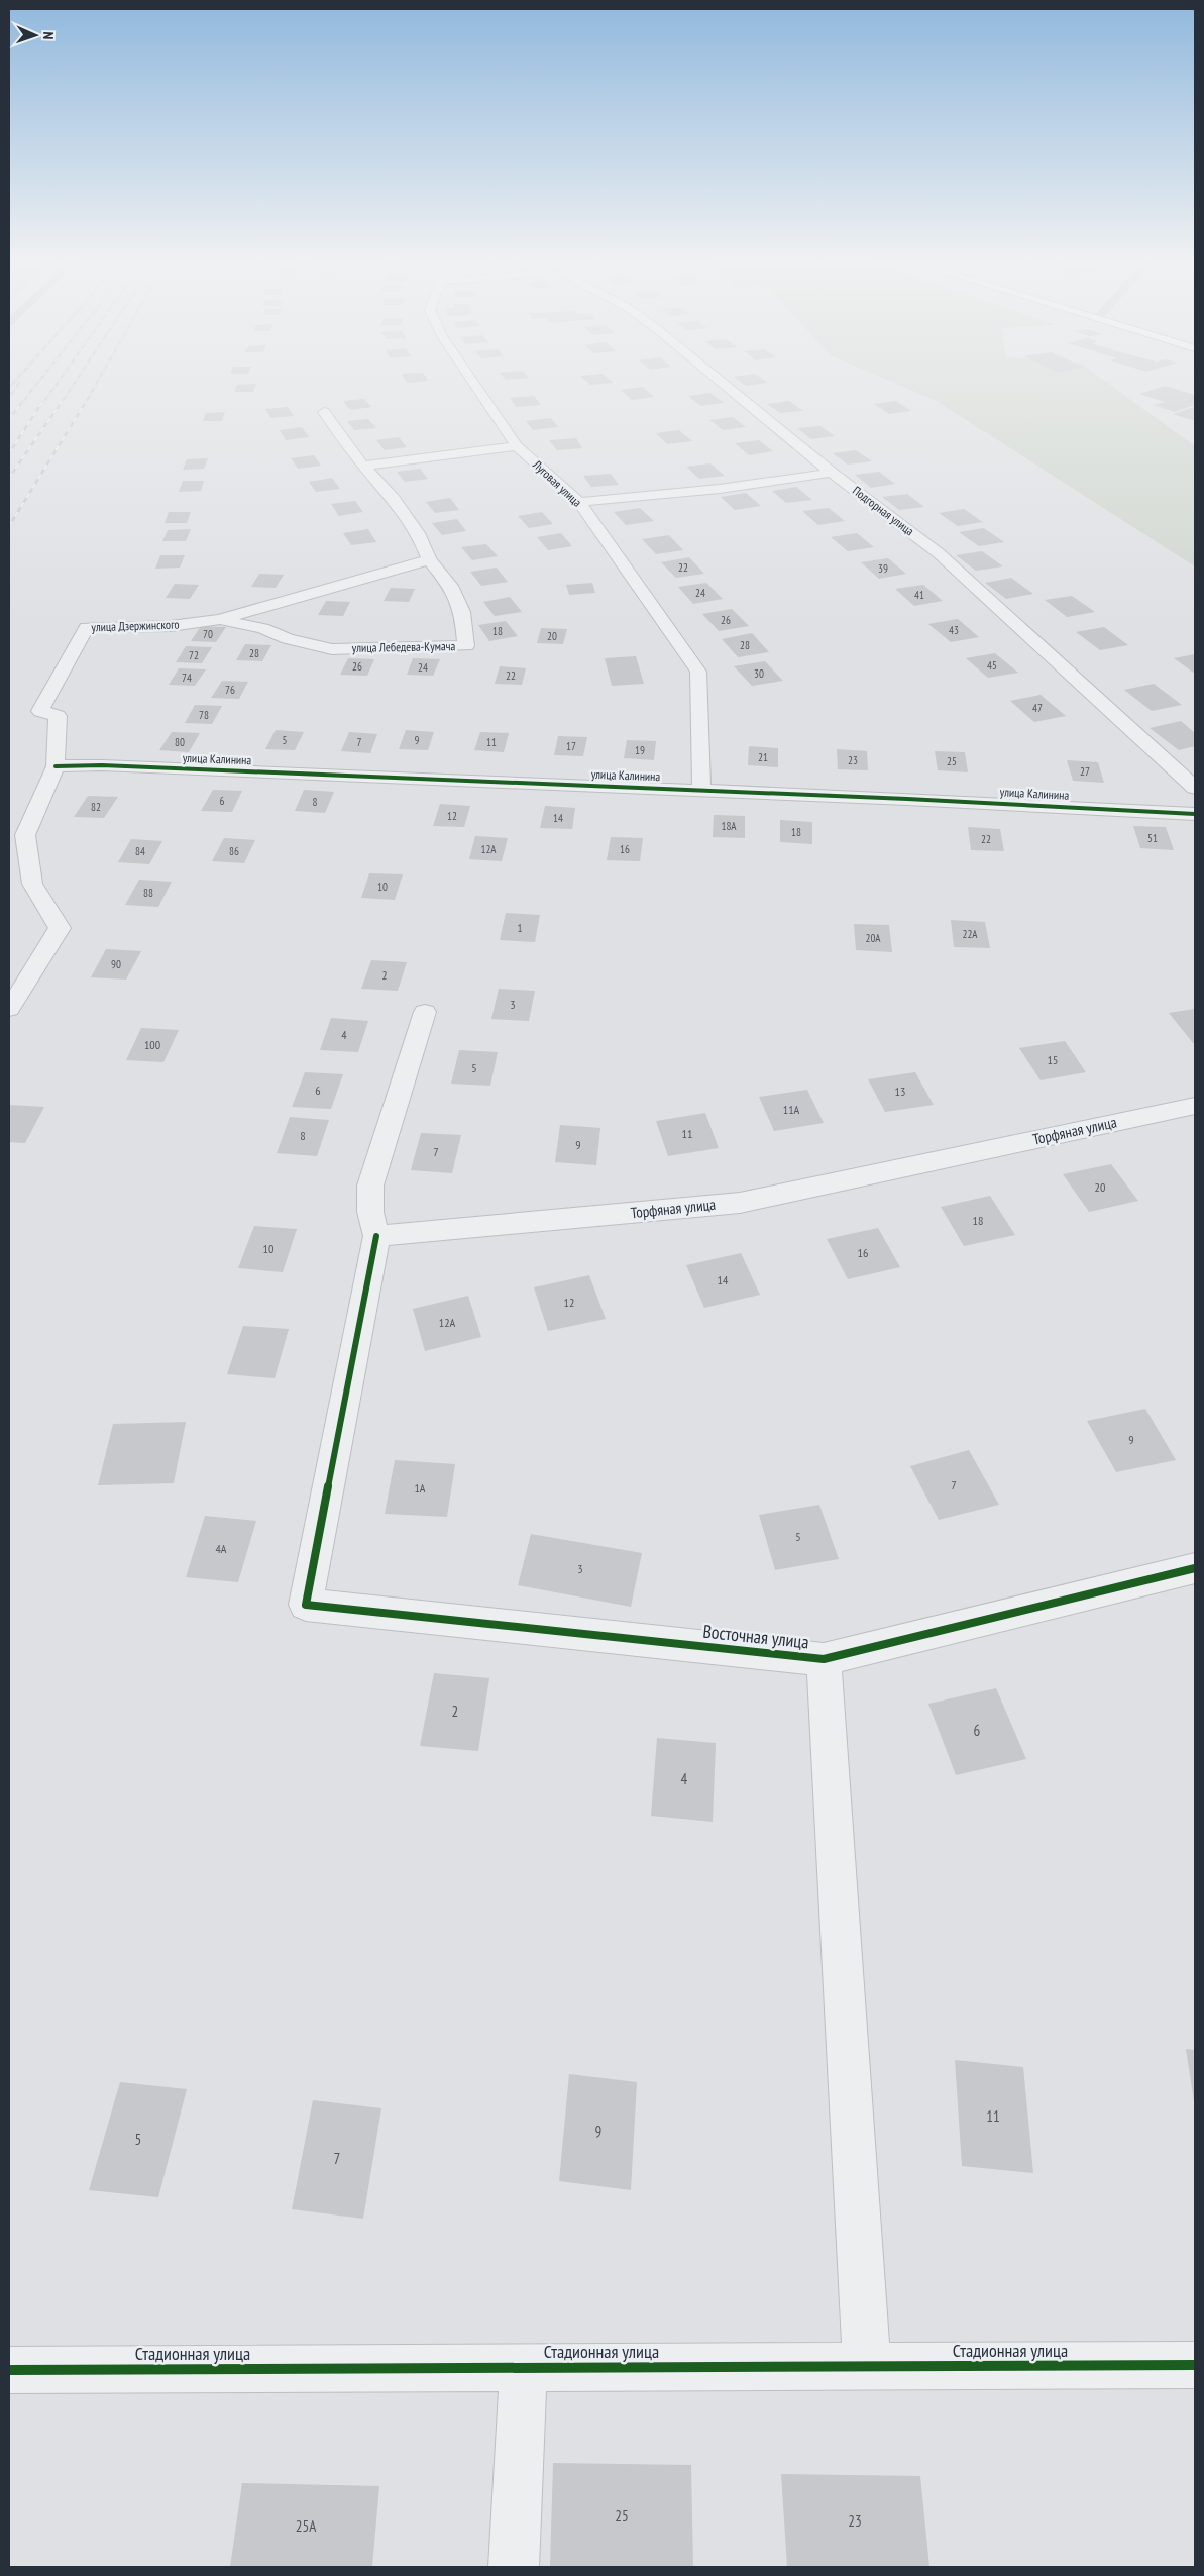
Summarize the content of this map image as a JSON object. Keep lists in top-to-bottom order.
{
  "streets": {
    "street": [
      "Луговая улица",
      "Подгорная улица",
      "улица Дзержинского",
      "улица Лебедева-Кумача",
      "улица Калинина",
      "Торфяная улица",
      "Восточная улица",
      "Стадионная улица"
    ]
  },
  "crossings": [
    ["Луговая улица", "улица Калинина"],
    ["улица Дзержинского", "улица Лебедева-Кумача"],
    ["улица Дзержинского", "улица Калинина"],
    ["Торфяная улица", "Восточная улица"]
  ],
  "house_numbers": [
    "22",
    "39",
    "24",
    "41",
    "26",
    "43",
    "18",
    "70",
    "20",
    "28",
    "28",
    "72",
    "45",
    "26",
    "24",
    "30",
    "22",
    "74",
    "76",
    "47",
    "78",
    "5",
    "9",
    "80",
    "7",
    "11",
    "17",
    "19",
    "21",
    "23",
    "25",
    "27",
    "6",
    "8",
    "82",
    "12",
    "14",
    "18А",
    "18",
    "51",
    "22",
    "12А",
    "16",
    "84",
    "86",
    "10",
    "88",
    "1",
    "22А",
    "20А",
    "90",
    "2",
    "3",
    "4",
    "100",
    "15",
    "5",
    "6",
    "13",
    "11А",
    "11",
    "8",
    "9",
    "7",
    "20",
    "18",
    "10",
    "16",
    "14",
    "12",
    "12А",
    "9",
    "7",
    "1А",
    "5",
    "4А",
    "3",
    "2",
    "6",
    "4",
    "11",
    "9",
    "5",
    "7",
    "25",
    "23",
    "25А"
  ],
  "north": "right"
}
